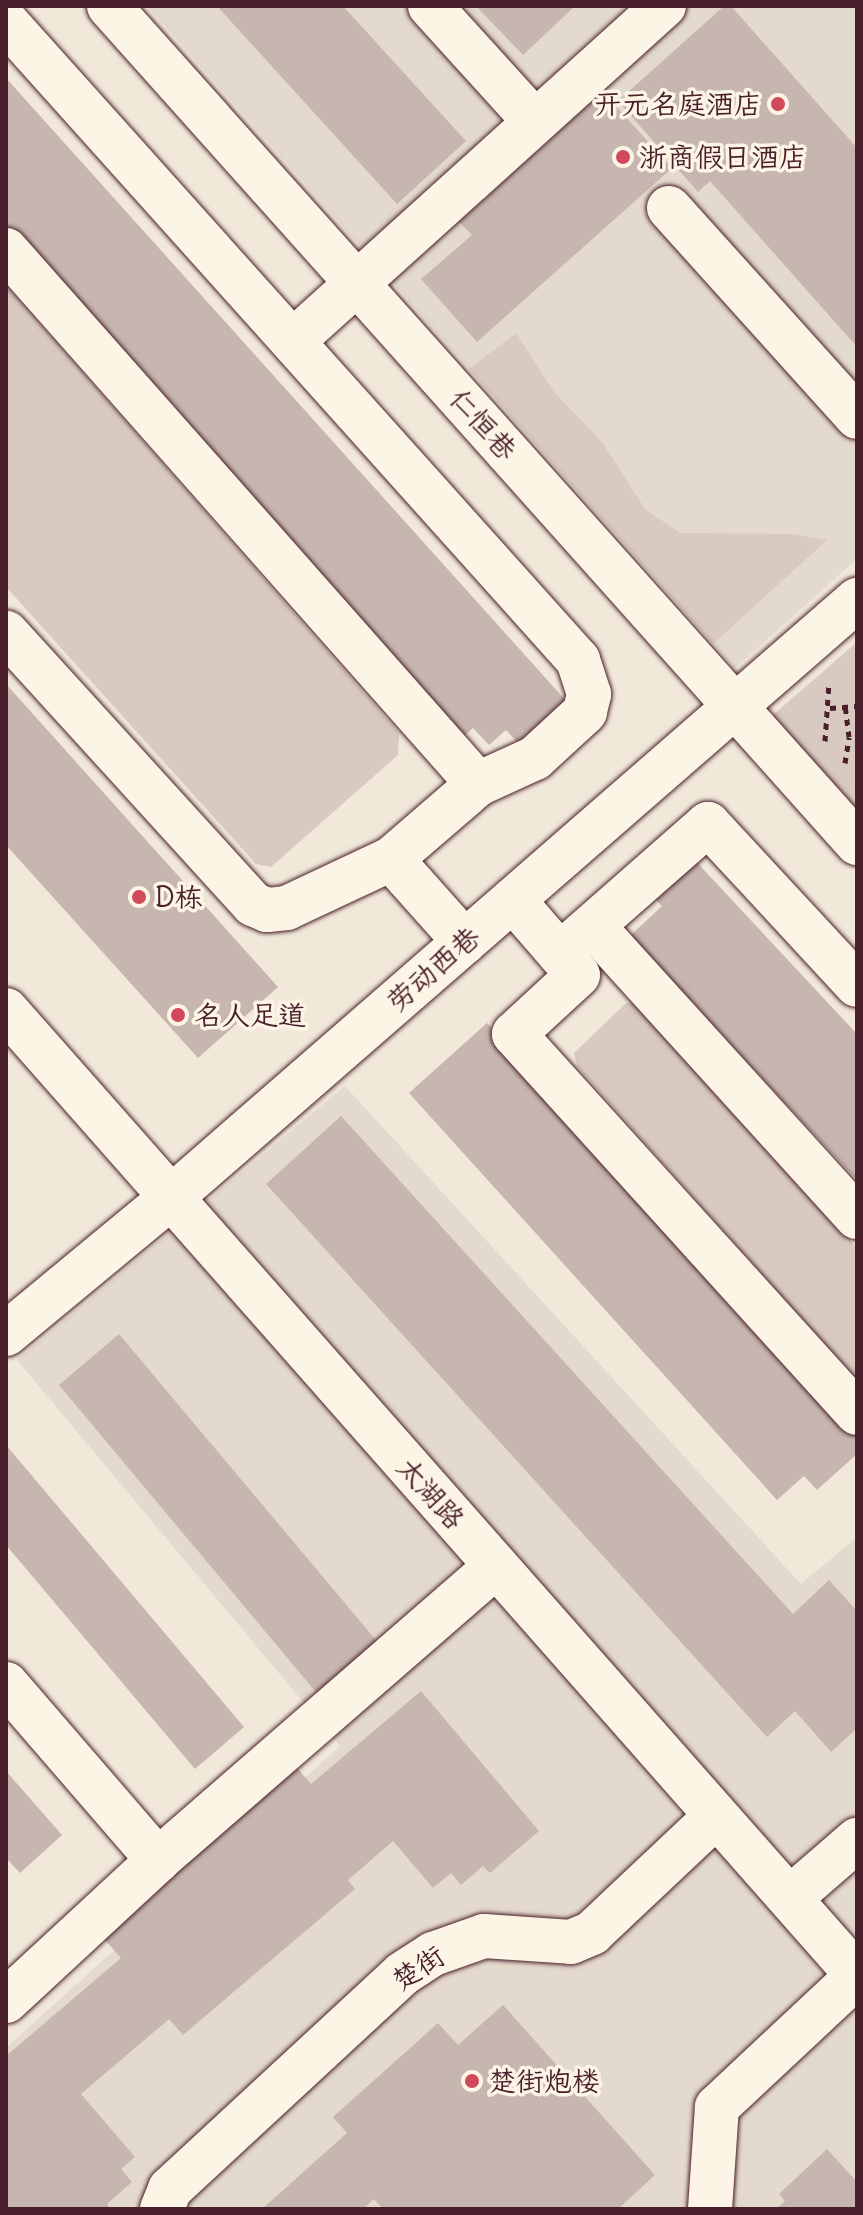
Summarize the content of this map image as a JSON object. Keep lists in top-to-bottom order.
{
  "streets": {
    "street": [
      "仁恒巷",
      "劳动西巷",
      "太湖路",
      "楚街"
    ]
  },
  "crossings": [
    ["仁恒巷", "劳动西巷"],
    ["劳动西巷", "太湖路"],
    ["太湖路", "楚街"]
  ],
  "places": [
    "开元名庭酒店",
    "浙商假日酒店",
    "D栋",
    "名人足道",
    "楚街炮楼"
  ]
}
